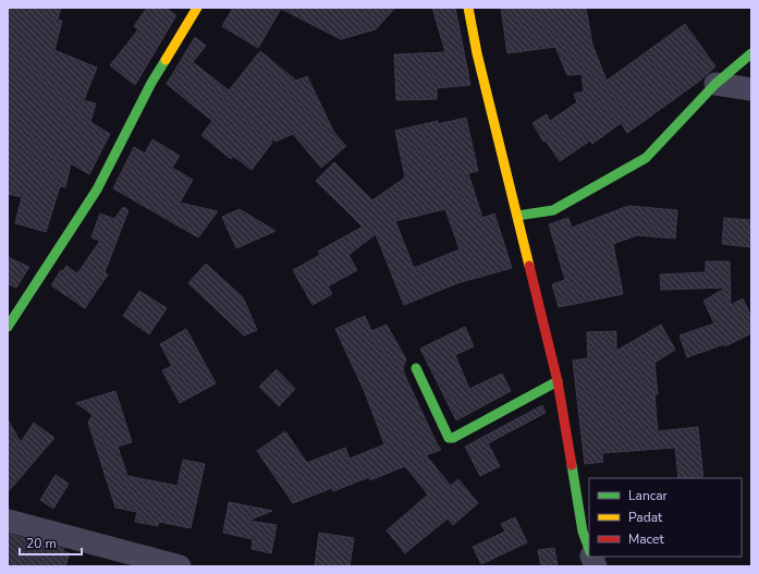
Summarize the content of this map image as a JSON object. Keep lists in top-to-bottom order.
{
  "legend": ["Lancar", "Padat", "Macet"],
  "scale_bar": "20 m"
}
